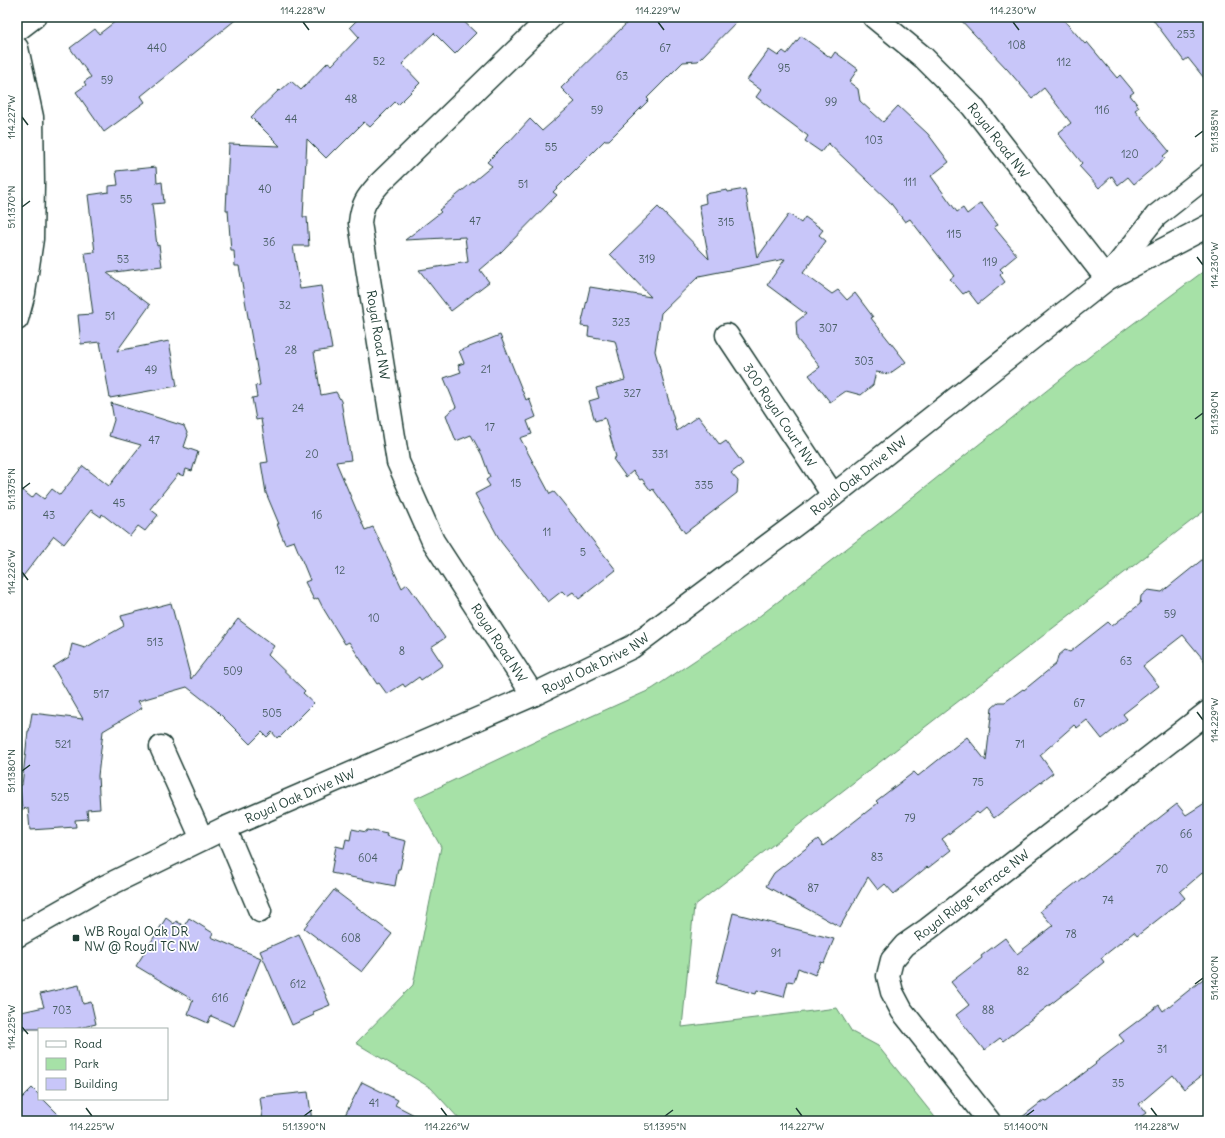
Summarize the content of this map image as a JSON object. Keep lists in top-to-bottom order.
{
  "streets": {
    "street": [
      "Royal Road NW",
      "300 Royal Court NW",
      "Royal Oak Drive NW",
      "Royal Ridge Terrace NW"
    ]
  },
  "crossings": [
    ["Royal Road NW", "Royal Oak Drive NW"],
    ["300 Royal Court NW", "Royal Oak Drive NW"]
  ],
  "places": {
    "transit": ["WB Royal Oak DR NW @ Royal TC NW"]
  },
  "house_numbers": [
    "253",
    "108",
    "440",
    "67",
    "52",
    "112",
    "95",
    "63",
    "59",
    "48",
    "99",
    "59",
    "116",
    "44",
    "103",
    "55",
    "120",
    "111",
    "51",
    "40",
    "55",
    "47",
    "315",
    "115",
    "36",
    "53",
    "319",
    "119",
    "32",
    "51",
    "323",
    "307",
    "28",
    "303",
    "21",
    "49",
    "327",
    "24",
    "17",
    "47",
    "20",
    "331",
    "15",
    "335",
    "45",
    "43",
    "16",
    "11",
    "5",
    "12",
    "59",
    "10",
    "513",
    "8",
    "63",
    "509",
    "517",
    "67",
    "505",
    "521",
    "71",
    "75",
    "525",
    "79",
    "66",
    "83",
    "604",
    "70",
    "87",
    "74",
    "78",
    "608",
    "91",
    "82",
    "612",
    "616",
    "703",
    "88",
    "31",
    "35",
    "41"
  ],
  "legend": ["Road", "Park", "Building"],
  "coordinates": [
    "114.228°W",
    "114.229°W",
    "114.230°W",
    "114.227°W",
    "51.1385°N",
    "51.1370°N",
    "51.1390°N",
    "51.1375°N",
    "114.226°W",
    "51.1380°N",
    "51.1400°N",
    "114.225°W",
    "51.1395°N"
  ]
}
